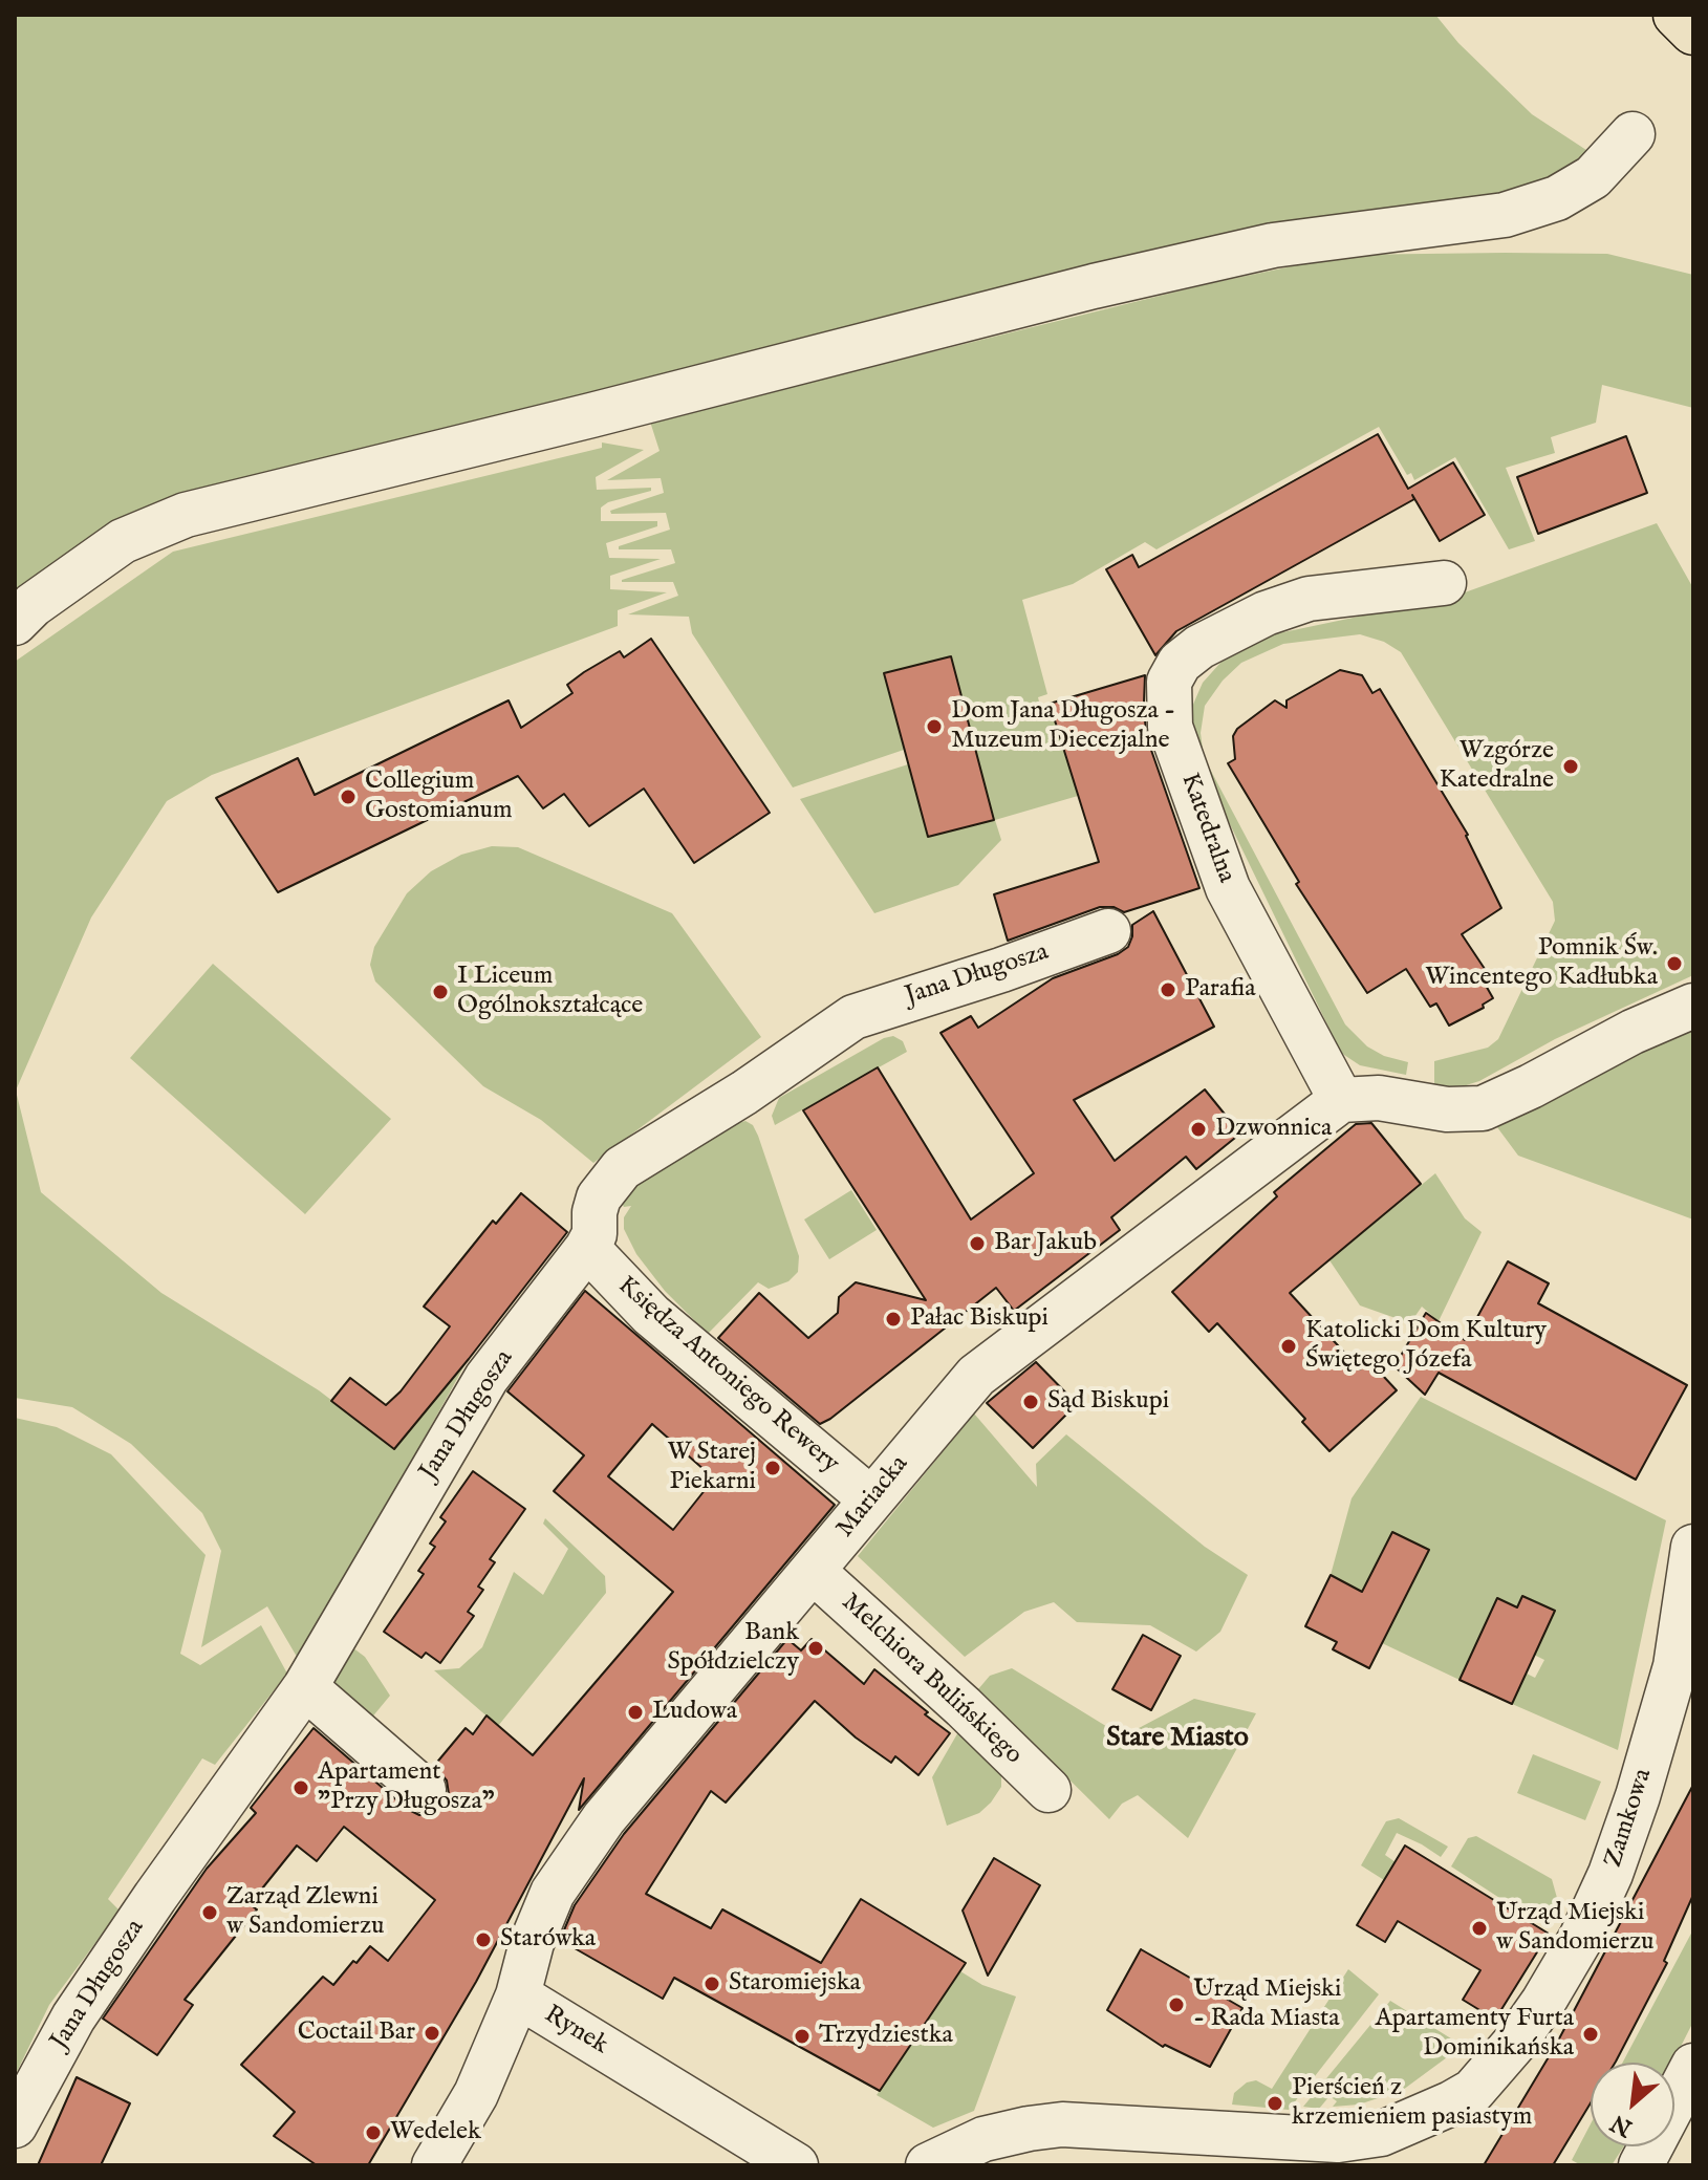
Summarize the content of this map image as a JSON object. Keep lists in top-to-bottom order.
{
  "streets": {
    "street": [
      "Katedralna",
      "Jana Długosza",
      "Księdza Antoniego Rewery",
      "Mariacka",
      "Melchiora Bulińskiego",
      "Zamkowa",
      "Rynek"
    ]
  },
  "crossings": [
    ["Katedralna", "Mariacka"],
    ["Jana Długosza", "Księdza Antoniego Rewery"],
    ["Księdza Antoniego Rewery", "Mariacka"],
    ["Mariacka", "Melchiora Bulińskiego"],
    ["Mariacka", "Rynek"]
  ],
  "districts": ["Stare Miasto"],
  "places": [
    "Dom Jana Długosza - Muzeum Diecezjalne",
    "Wzgórze Katedralne",
    "Collegium Gostomianum",
    "Pomnik Św. Wincentego Kadłubka",
    "Parafia",
    "I Liceum Ogólnokształcące",
    "Dzwonnica",
    "Bar Jakub",
    "Pałac Biskupi",
    "Katolicki Dom Kultury Świętego Józefa",
    "Sąd Biskupi",
    "W Starej Piekarni",
    "Bank Spółdzielczy",
    "Ludowa",
    "Apartament \"Przy Długosza\"",
    "Zarząd Zlewni w Sandomierzu",
    "Urząd Miejski w Sandomierzu",
    "Starówka",
    "Staromiejska",
    "Urząd Miejski - Rada Miasta",
    "Coctail Bar",
    "Apartamenty Furta Dominikańska",
    "Trzydziestka",
    "Pierścień z krzemieniem pasiastym",
    "Wedelek"
  ],
  "north": "bottom left"
}
